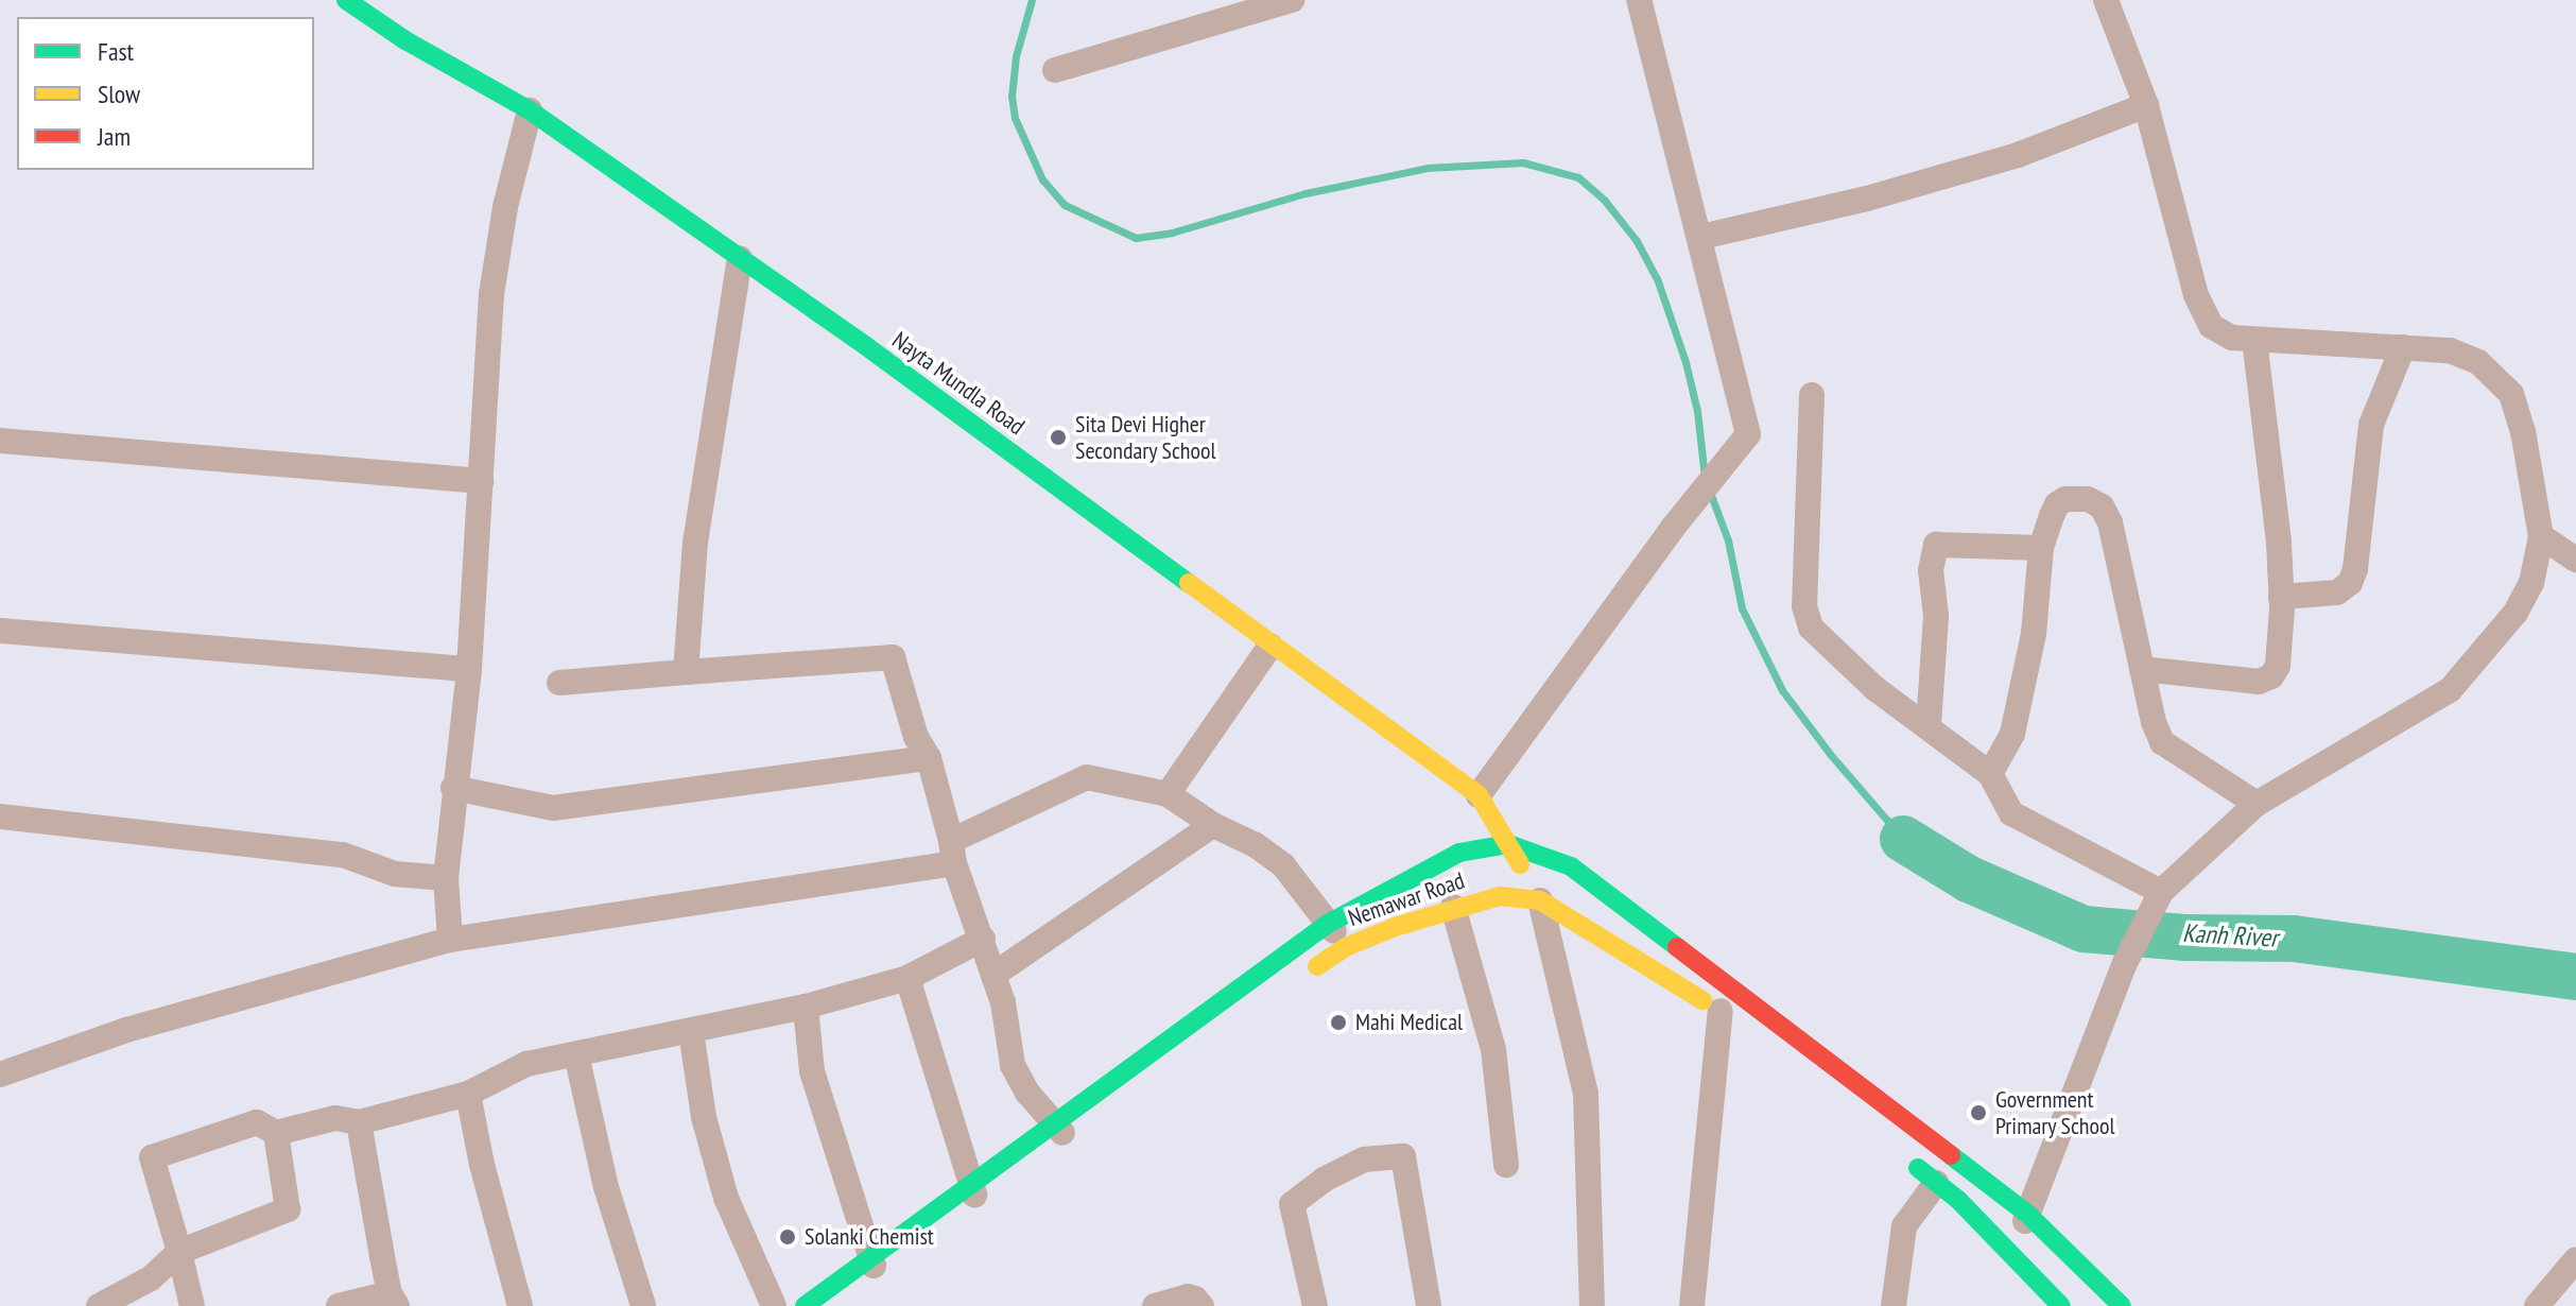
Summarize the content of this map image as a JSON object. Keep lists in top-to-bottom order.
{
  "streets": {
    "main road": ["Nayta Mundla Road", "Nemawar Road"]
  },
  "crossings": [
    ["Nayta Mundla Road", "Nemawar Road"]
  ],
  "water": ["Kanh River"],
  "places": [
    "Sita Devi Higher Secondary School",
    "Mahi Medical",
    "Government Primary School",
    "Solanki Chemist"
  ],
  "legend": ["Fast", "Slow", "Jam"]
}
